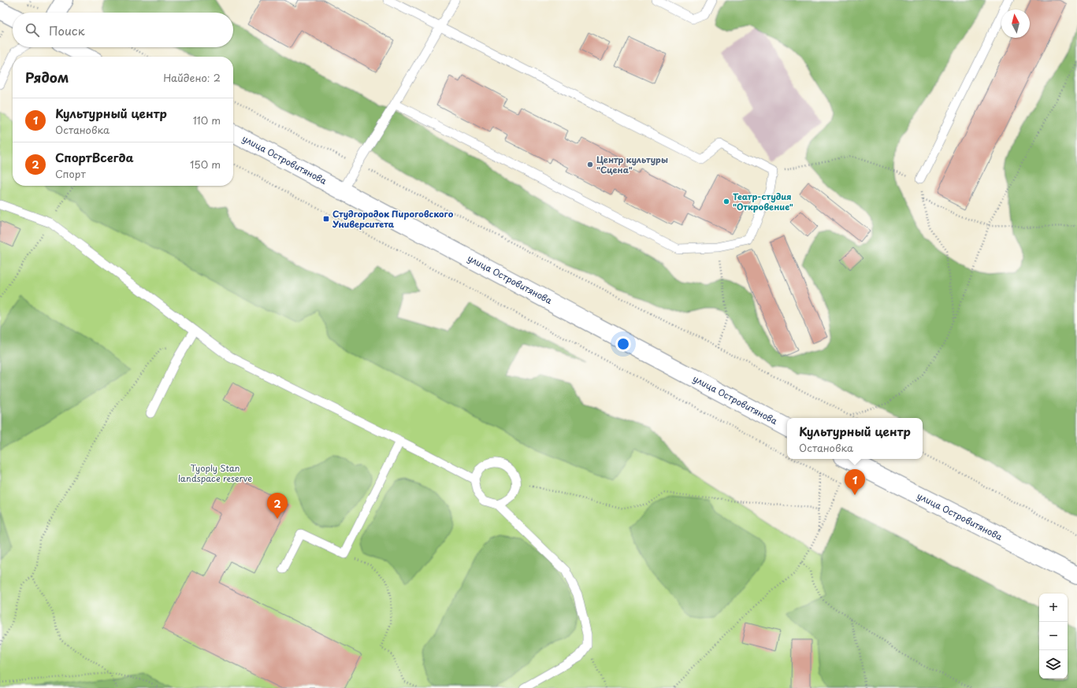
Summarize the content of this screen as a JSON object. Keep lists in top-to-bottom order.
{
  "streets": {
    "main road": ["улица Островитянова"]
  },
  "parks": ["Tyoply Stan landspace reserve"],
  "places": {
    "other": ["Центр культуры \"Сцена\"", "Театр-студия \"Откровение\""],
    "transit": ["Студгородок Пироговского Университета"]
  },
  "north": "top",
  "page": {
    "search": "Поиск",
    "heading": ["Рядом", "Найдено: 2"],
    "list": [
      {
        "mark": "1",
        "name": "Культурный центр",
        "note": "Остановка",
        "value": "110 m"
      },
      {
        "mark": "2",
        "name": "СпортВсегда",
        "note": "Спорт",
        "value": "150 m"
      }
    ],
    "popup": ["Культурный центр", "Остановка"],
    "pins": ["1", "2"],
    "map_buttons": ["+", "−"]
  }
}
